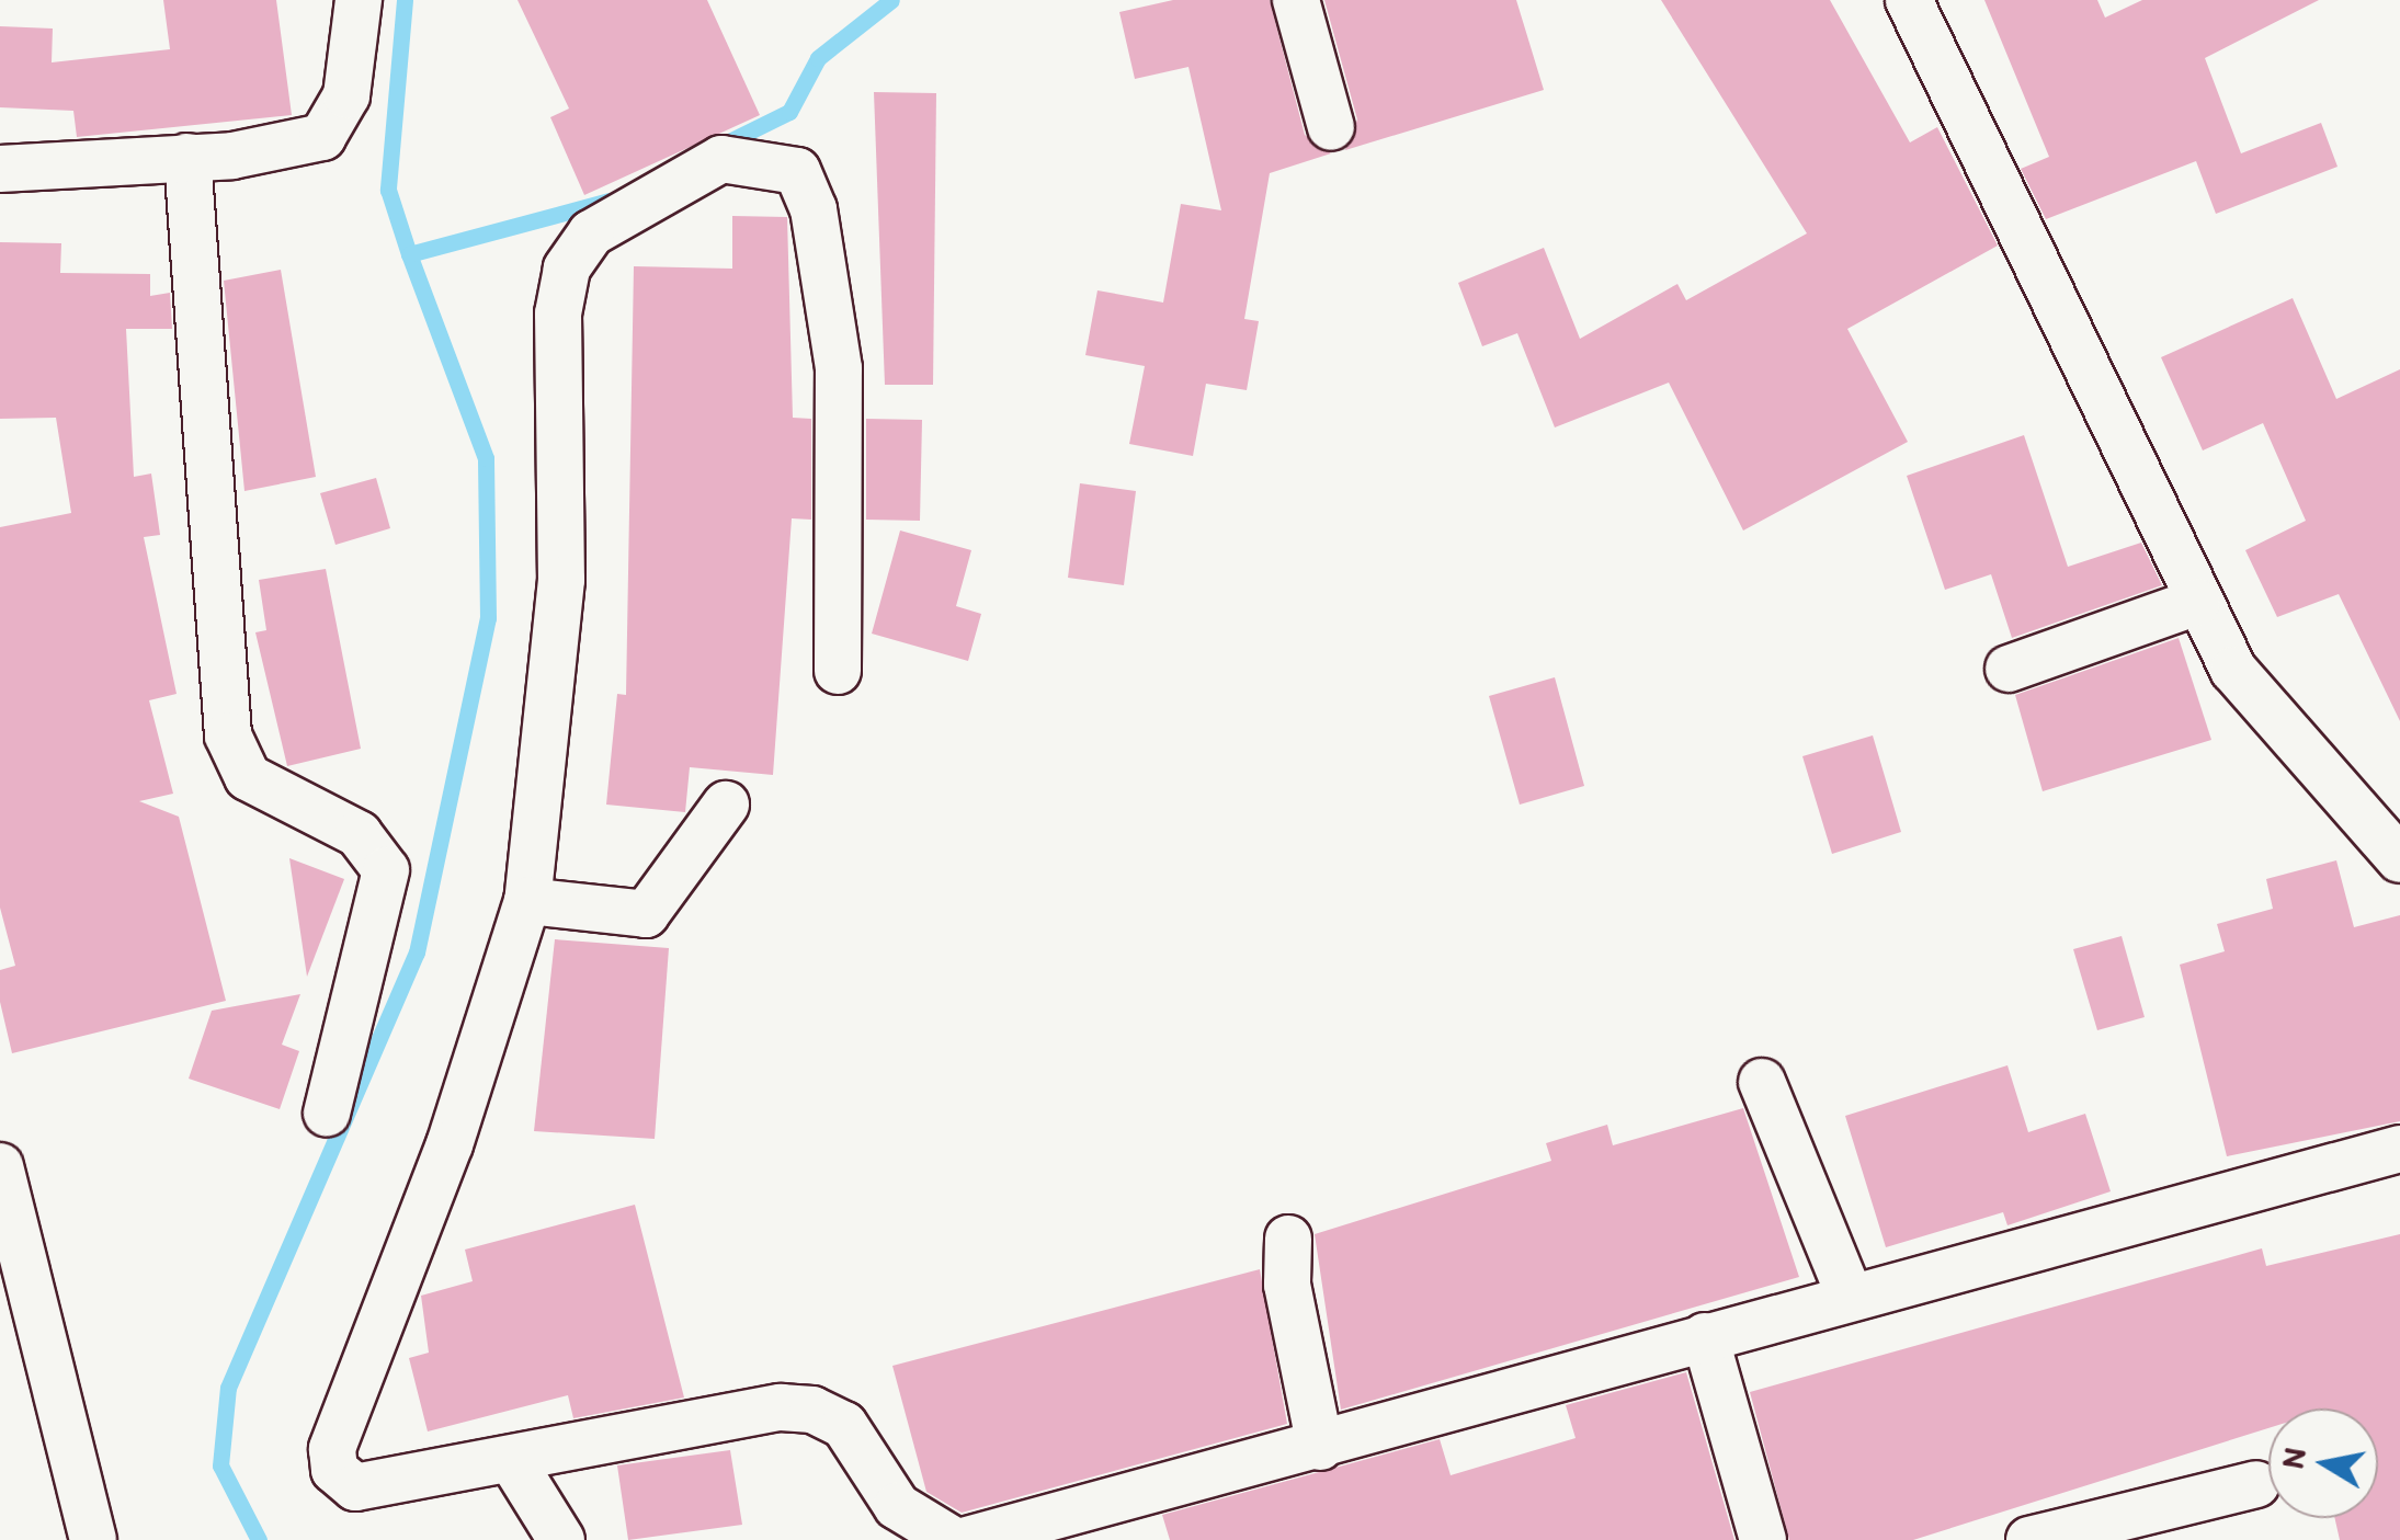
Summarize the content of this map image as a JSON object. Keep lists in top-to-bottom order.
{
  "north": "left"
}
